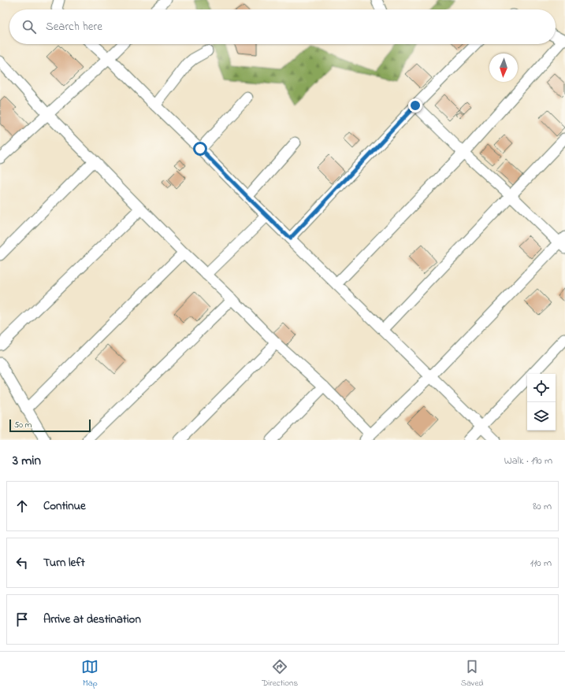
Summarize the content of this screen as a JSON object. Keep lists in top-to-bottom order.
{
  "scale_bar": "50 m",
  "north": "bottom",
  "page": {
    "search": "Search here",
    "scale": "50 m",
    "heading": ["3 min", "Walk · 190 m"],
    "list": [
      ["Continue", "80 m"],
      ["Turn left", "110 m"],
      "Arrive at destination"
    ],
    "nav": ["Map", "Directions", "Saved"]
  }
}
